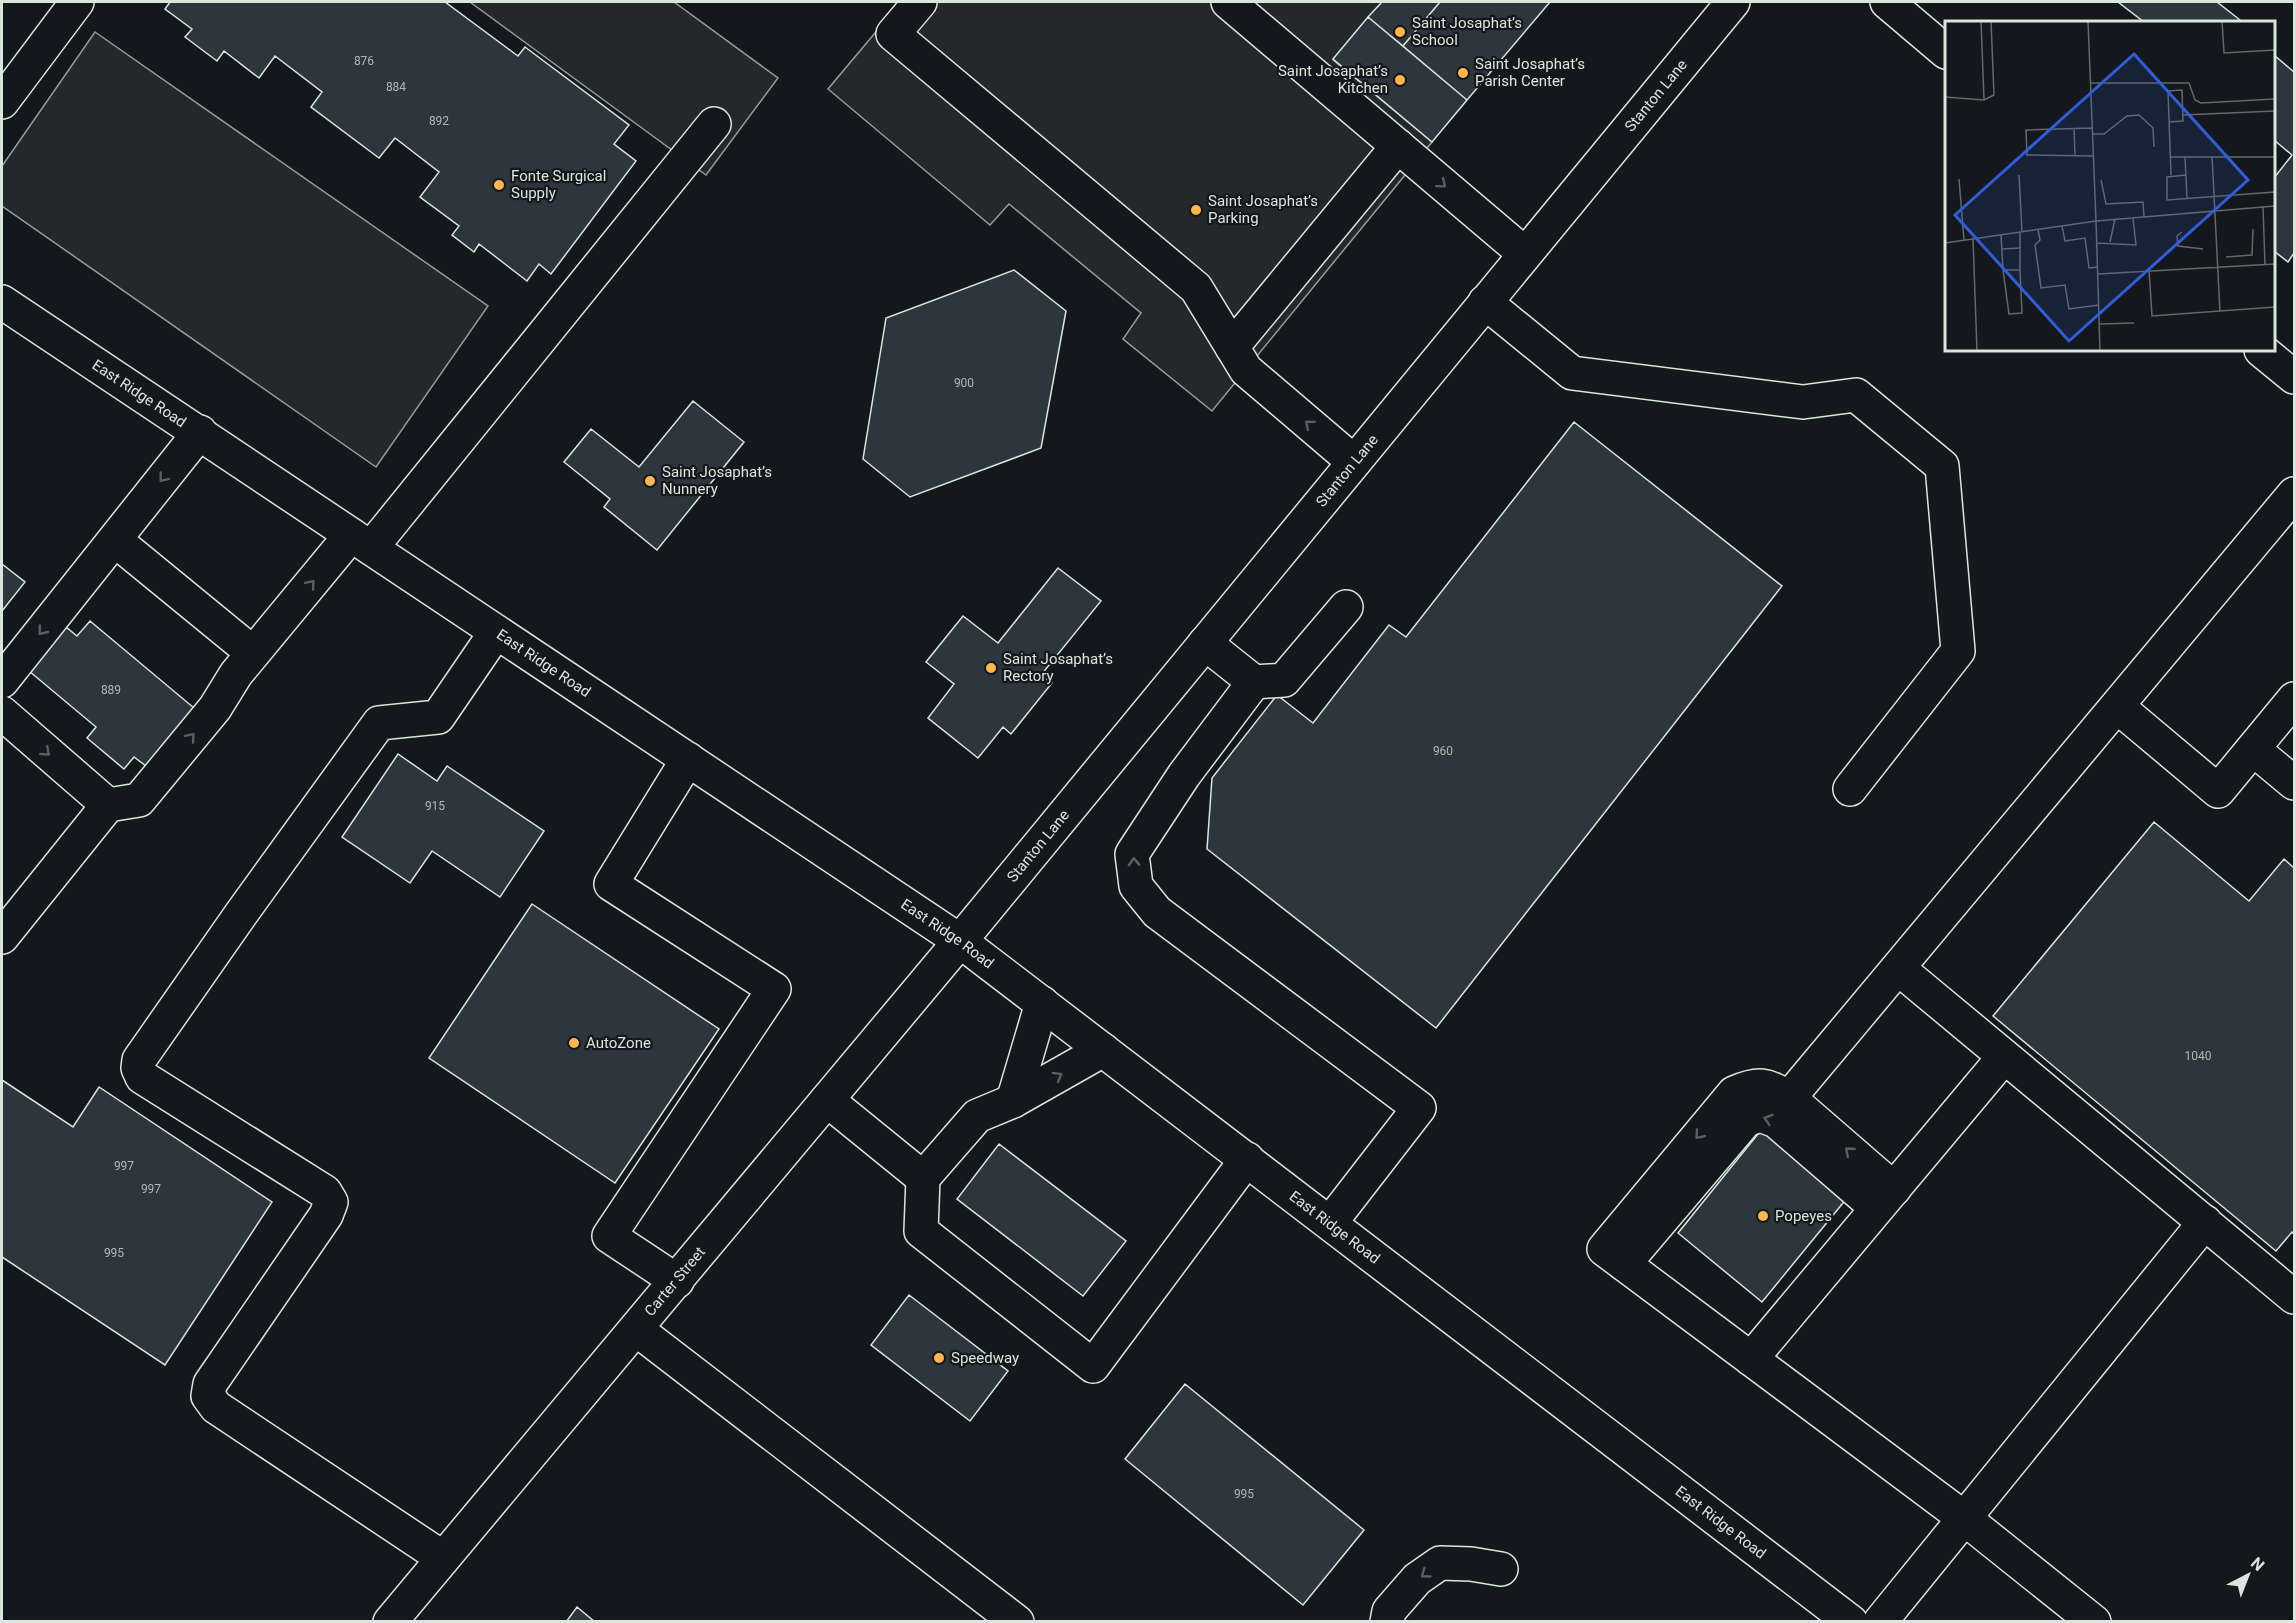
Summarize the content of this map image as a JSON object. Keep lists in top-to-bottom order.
{
  "streets": {
    "main road": ["Stanton Lane", "East Ridge Road", "Carter Street"]
  },
  "crossings": [
    ["Stanton Lane", "East Ridge Road"],
    ["Stanton Lane", "Carter Street"],
    ["East Ridge Road", "Carter Street"]
  ],
  "places": [
    "Saint Josaphat’s School",
    "Saint Josaphat’s Parish Center",
    "Saint Josaphat’s Kitchen",
    "Fonte Surgical Supply",
    "Saint Josaphat’s Parking",
    "Saint Josaphat’s Nunnery",
    "Saint Josaphat’s Rectory",
    "AutoZone",
    "Popeyes",
    "Speedway"
  ],
  "house_numbers": [
    "876",
    "884",
    "892",
    "900",
    "889",
    "960",
    "915",
    "1040",
    "997",
    "997",
    "995",
    "995"
  ],
  "north": "top right"
}
